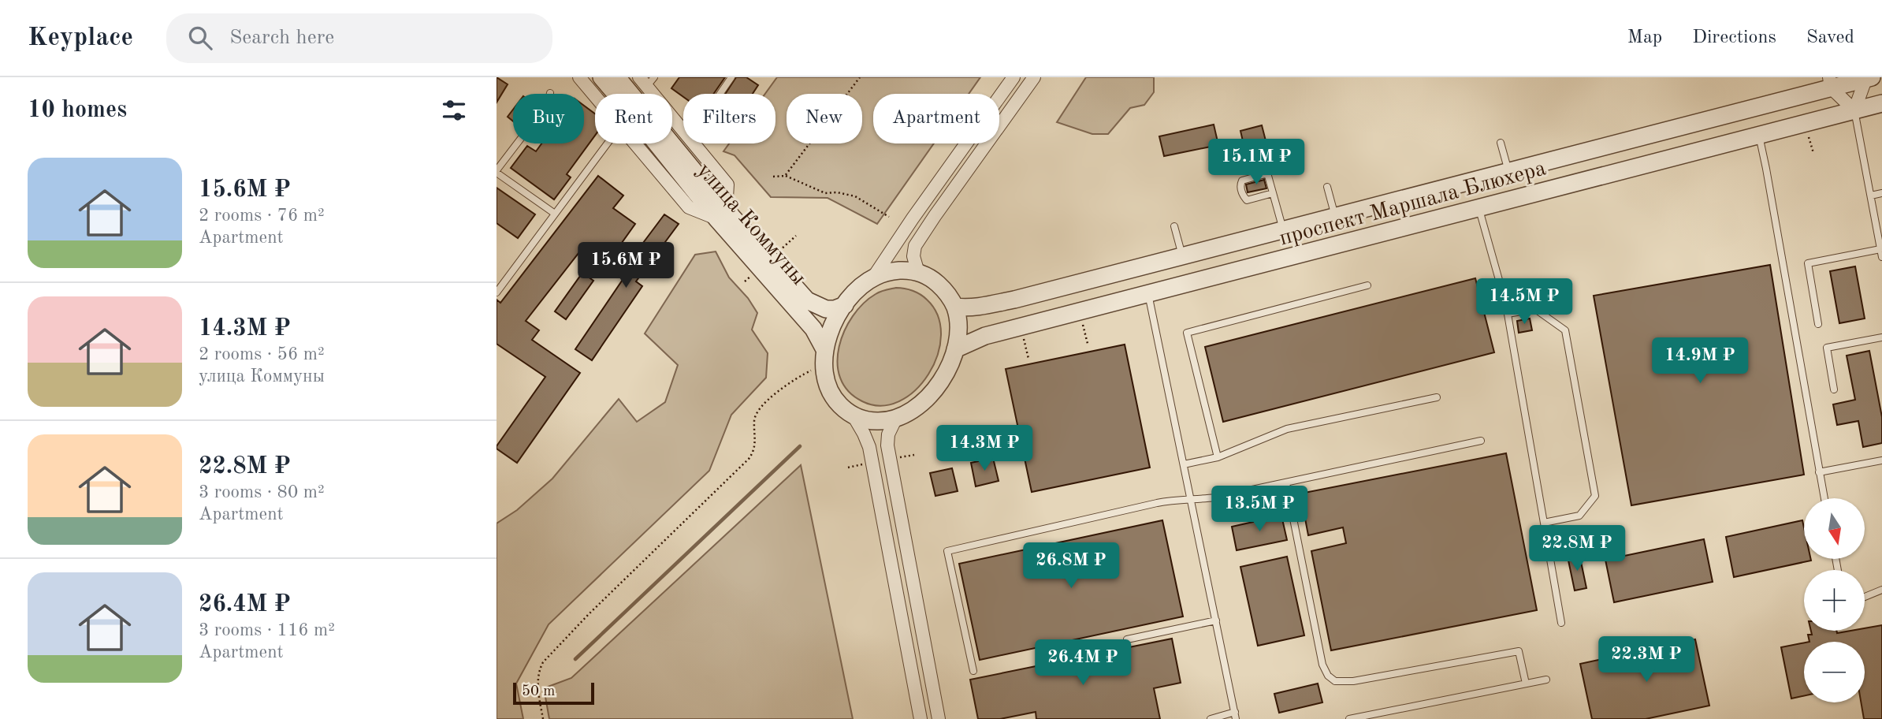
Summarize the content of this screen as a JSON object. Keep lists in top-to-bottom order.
{
  "streets": {
    "street": ["проспект Маршала Блюхера", "улица Коммуны"]
  },
  "crossings": [
    ["проспект Маршала Блюхера", "улица Коммуны"]
  ],
  "scale_bar": "50 m",
  "north": "bottom",
  "page": {
    "header": "Keyplace",
    "search": "Search here",
    "nav": ["Map", "Directions", "Saved"],
    "heading": "10 homes",
    "chip": [
      "Buy",
      "Rent",
      "Filters",
      "New",
      "Apartment"
    ],
    "price": [
      "15.1M ₽",
      "15.6M ₽",
      "14.5M ₽",
      "14.9M ₽",
      "14.3M ₽",
      "13.5M ₽",
      "22.8M ₽",
      "26.8M ₽",
      "22.3M ₽",
      "26.4M ₽"
    ],
    "list": [
      {
        "name": "15.6M ₽",
        "note": "2 rooms · 76 m² · Apartment"
      },
      {
        "name": "14.3M ₽",
        "note": "2 rooms · 56 m² · улица Коммуны"
      },
      {
        "name": "22.8M ₽",
        "note": "3 rooms · 80 m² · Apartment"
      },
      {
        "name": "26.4M ₽",
        "note": "3 rooms · 116 m² · Apartment"
      }
    ],
    "map_buttons": ["+", "−"],
    "scale": "50 m"
  }
}
